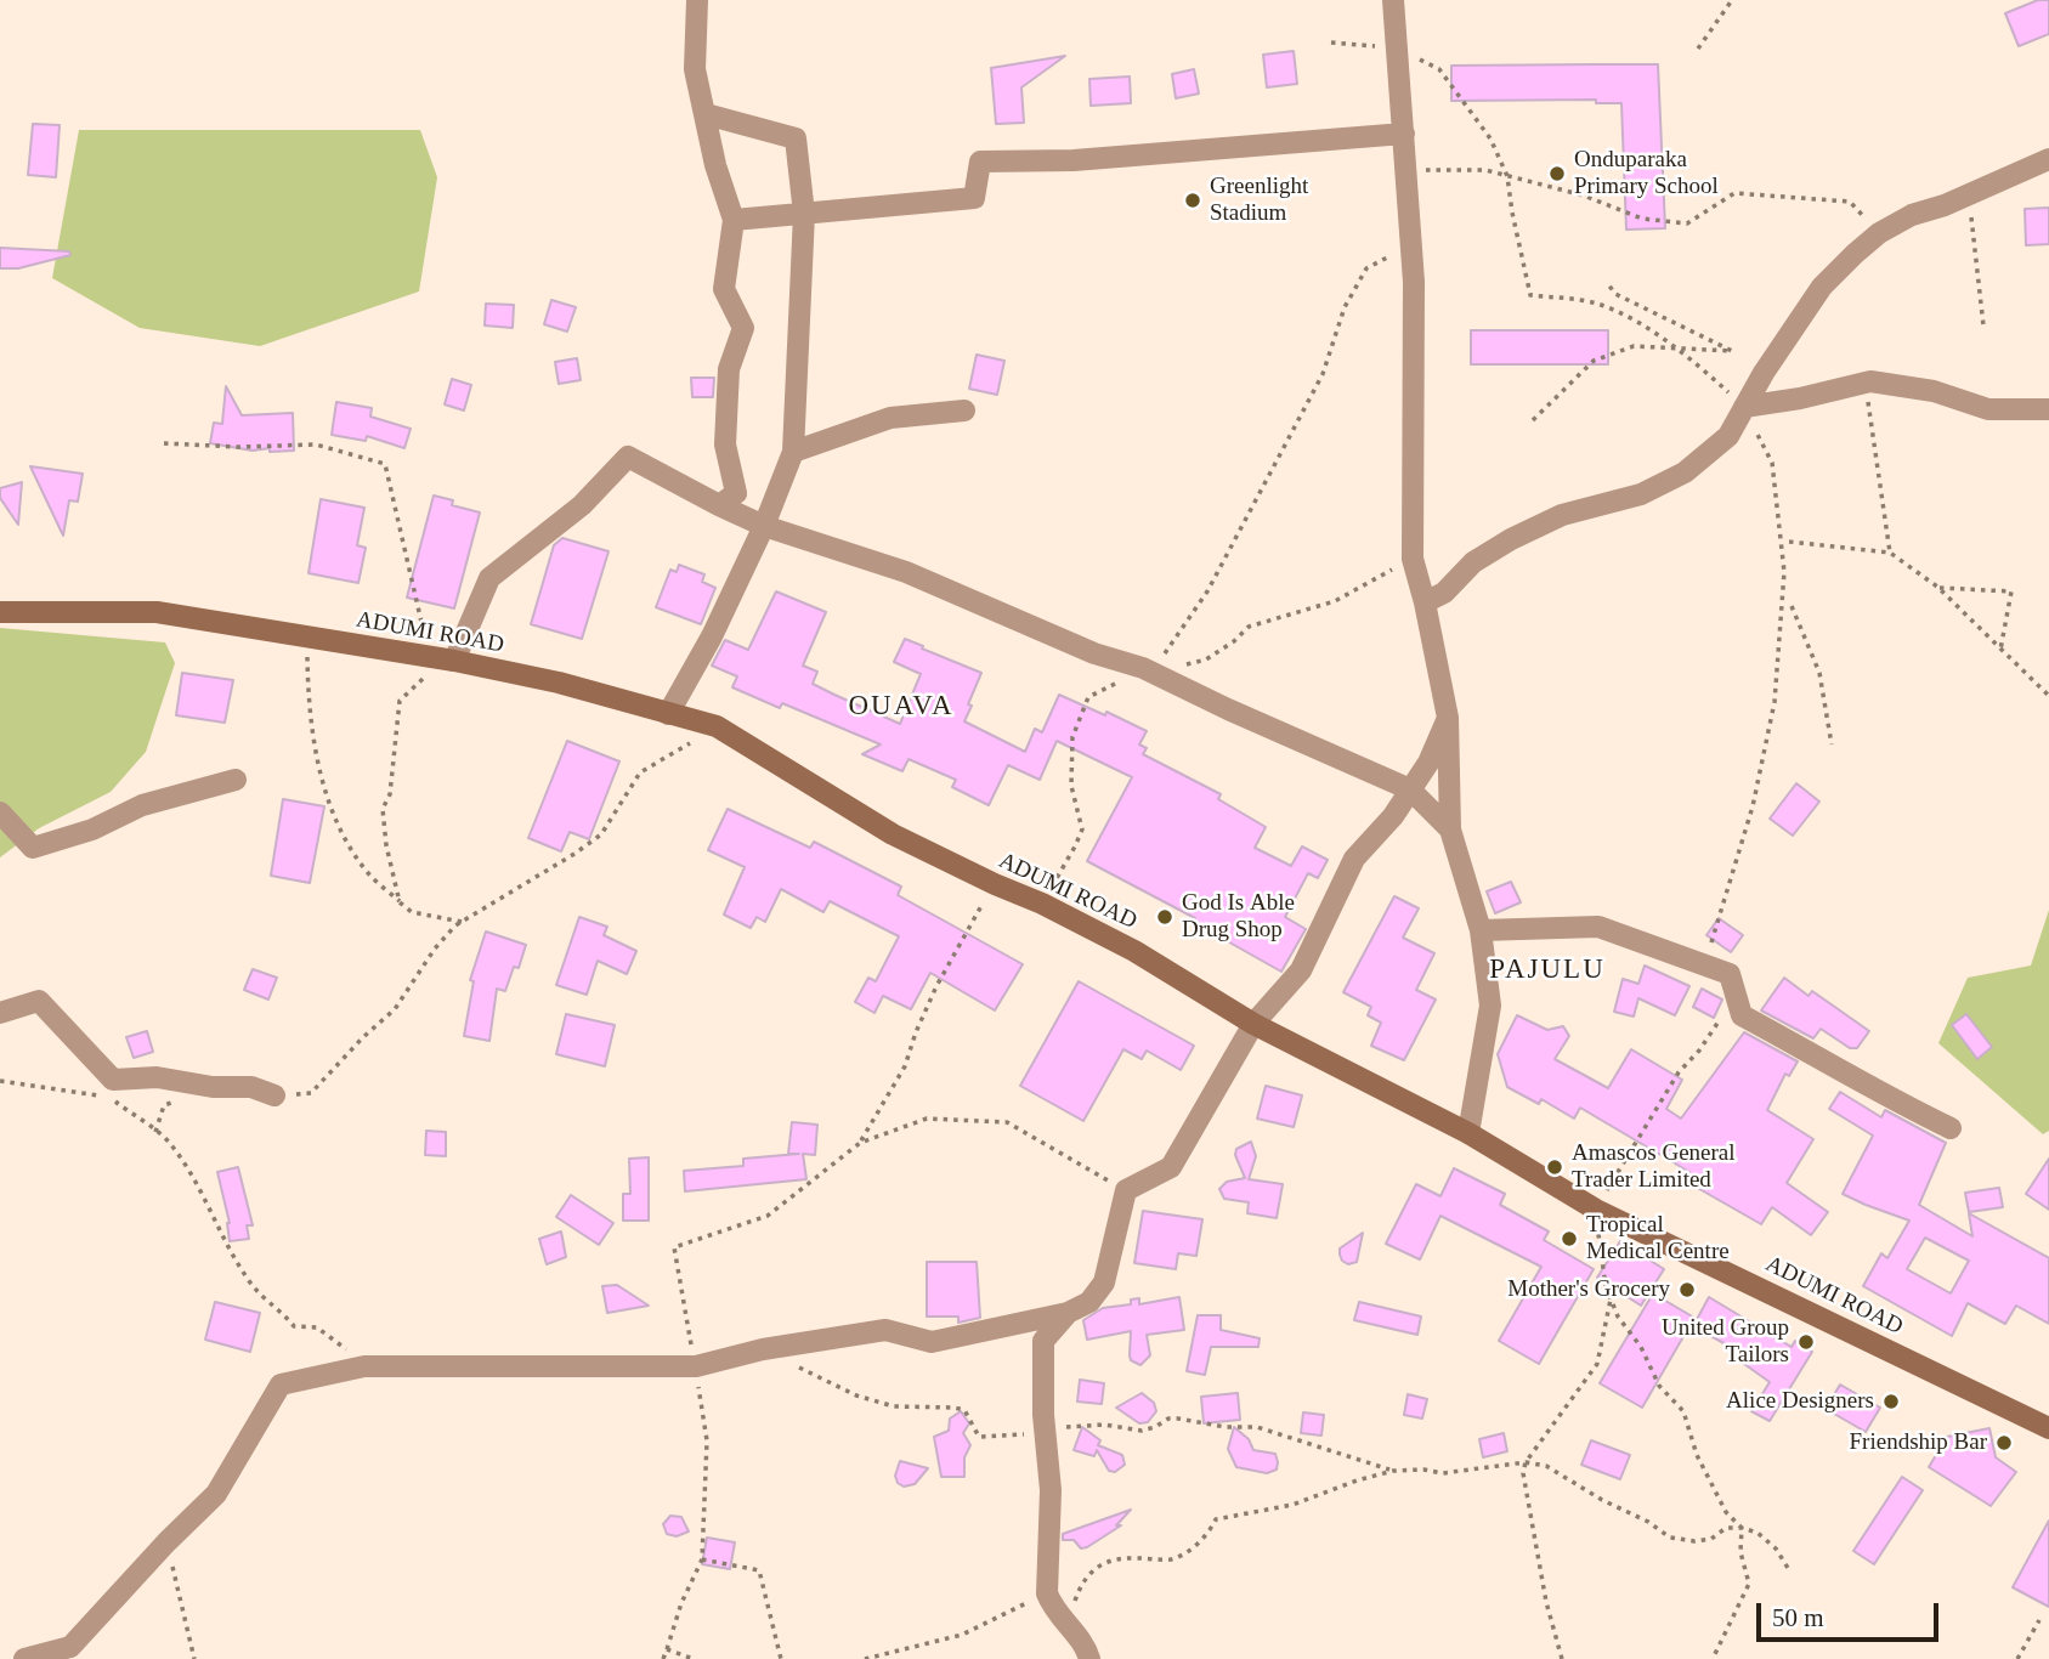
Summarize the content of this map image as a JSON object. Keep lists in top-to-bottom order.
{
  "streets": {
    "main road": ["ADUMI ROAD"]
  },
  "districts": ["OUAVA", "PAJULU"],
  "places": [
    "Onduparaka Primary School",
    "Greenlight Stadium",
    "God Is Able Drug Shop",
    "Amascos General Trader Limited",
    "Tropical Medical Centre",
    "Mother's Grocery",
    "United Group Tailors",
    "Alice Designers",
    "Friendship Bar"
  ],
  "scale_bar": "50 m"
}
